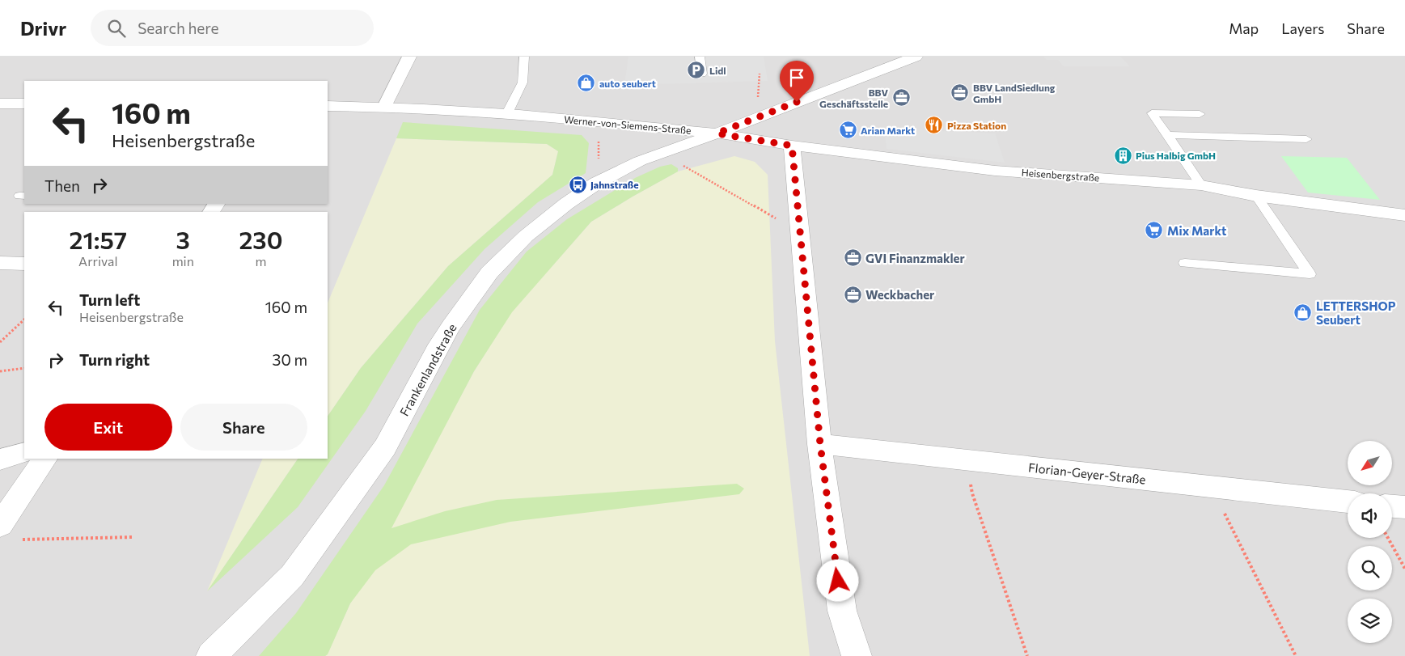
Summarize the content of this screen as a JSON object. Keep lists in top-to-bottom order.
{
  "streets": {
    "street": [
      "Werner-von-Siemens-Straße",
      "Heisenbergstraße",
      "Frankenlandstraße",
      "Florian-Geyer-Straße"
    ]
  },
  "crossings": [
    ["Werner-von-Siemens-Straße", "Heisenbergstraße"],
    ["Werner-von-Siemens-Straße", "Frankenlandstraße"],
    ["Heisenbergstraße", "Frankenlandstraße"]
  ],
  "places": {
    "parking": ["Lidl"],
    "shop": ["auto seubert", "LETTERSHOP Seubert"],
    "office": [
      "BBV LandSiedlung GmbH",
      "BBV Geschäftsstelle",
      "GVI Finanzmakler",
      "Weckbacher"
    ],
    "restaurant": ["Pizza Station"],
    "supermarket": ["Arian Markt", "Mix Markt"],
    "building": ["Pius Halbig GmbH"],
    "bus stop": ["Jahnstraße"]
  },
  "north": "bottom left",
  "page": {
    "header": "Drivr",
    "search": "Search here",
    "nav": ["Map", "Layers", "Share"],
    "turn": ["160 m", "Heisenbergstraße"],
    "then": "Then",
    "eta": [
      "21:57",
      "Arrival",
      "3",
      "min",
      "230",
      "m"
    ],
    "list": [
      {
        "name": "Turn left",
        "note": "Heisenbergstraße",
        "value": "160 m"
      },
      {
        "name": "Turn right",
        "value": "30 m"
      }
    ],
    "buttons": ["Exit", "Share"]
  }
}
